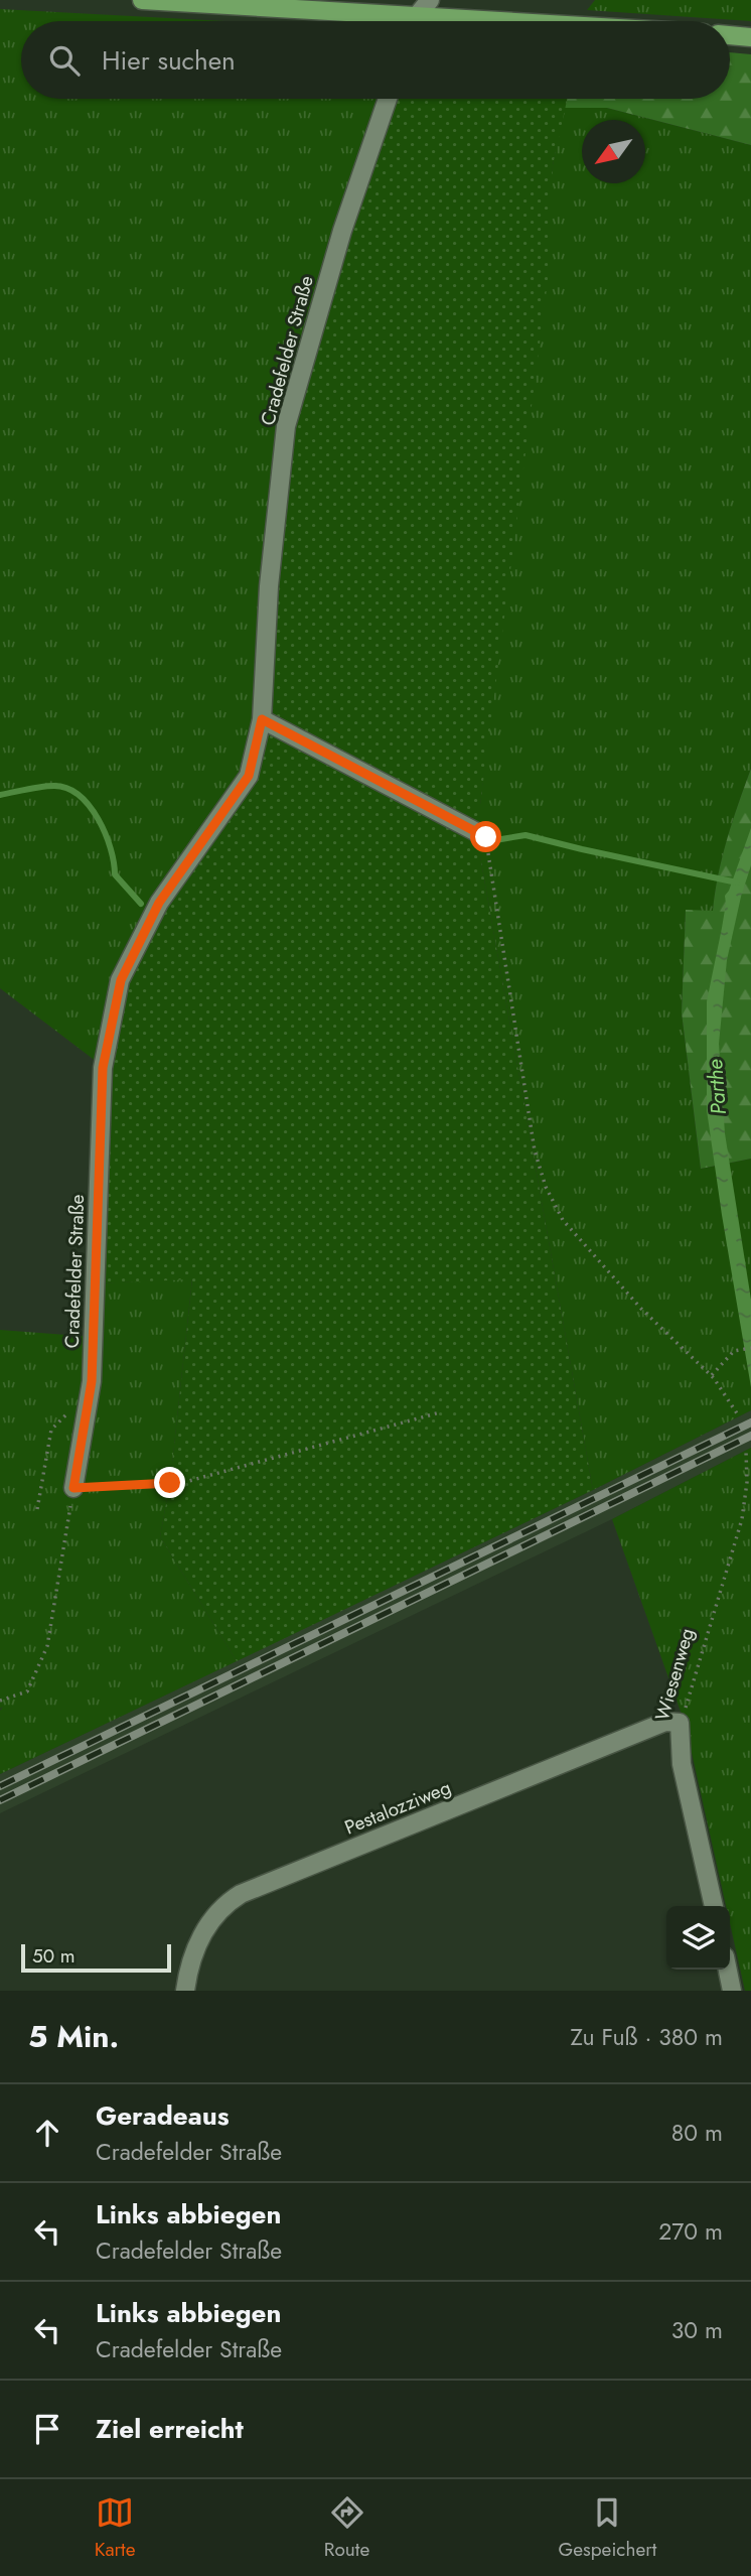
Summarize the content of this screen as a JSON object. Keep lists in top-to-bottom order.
{
  "streets": {
    "street": ["Cradefelder Straße", "Wiesenweg", "Pestalozziweg"]
  },
  "crossings": [
    ["Wiesenweg", "Pestalozziweg"]
  ],
  "water": ["Parthe"],
  "scale_bar": "50 m",
  "north": "bottom left",
  "page": {
    "search": "Hier suchen",
    "scale": "50 m",
    "heading": ["5 Min.", "Zu Fuß · 380 m"],
    "list": [
      ["Geradeaus", "Cradefelder Straße", "80 m"],
      ["Links abbiegen", "Cradefelder Straße", "270 m"],
      ["Links abbiegen", "Cradefelder Straße", "30 m"],
      "Ziel erreicht"
    ],
    "nav": ["Karte", "Route", "Gespeichert"]
  }
}
